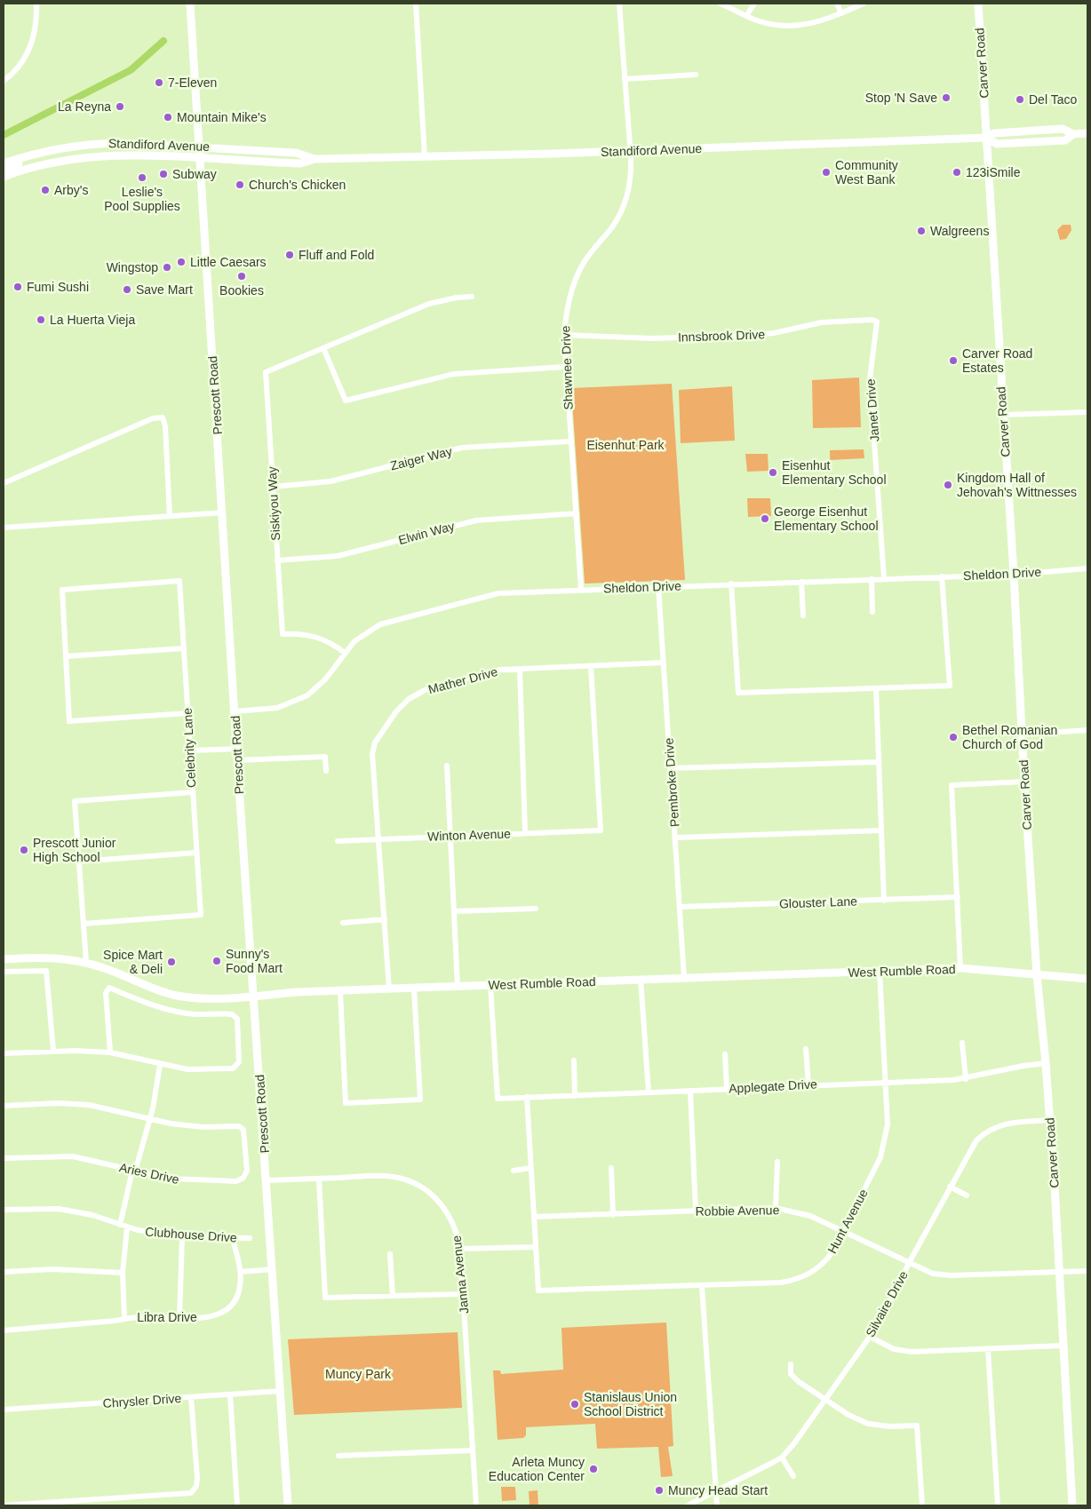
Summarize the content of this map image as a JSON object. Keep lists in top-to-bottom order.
{
  "streets": {
    "main road": [
      "Carver Road",
      "Standiford Avenue",
      "Prescott Road",
      "West Rumble Road"
    ],
    "street": [
      "Innsbrook Drive",
      "Shawnee Drive",
      "Janet Drive",
      "Zaiger Way",
      "Siskiyou Way",
      "Elwin Way",
      "Sheldon Drive",
      "Mather Drive",
      "Celebrity Lane",
      "Pembroke Drive",
      "Winton Avenue",
      "Glouster Lane",
      "Applegate Drive",
      "Aries Drive",
      "Robbie Avenue",
      "Hunt Avenue",
      "Clubhouse Drive",
      "Janna Avenue",
      "Silvaire Drive",
      "Libra Drive",
      "Chrysler Drive"
    ]
  },
  "crossings": [
    ["Carver Road", "Standiford Avenue"],
    ["Carver Road", "Sheldon Drive"],
    ["Carver Road", "West Rumble Road"],
    ["Carver Road", "Applegate Drive"],
    ["Carver Road", "Robbie Avenue"],
    ["Carver Road", "Silvaire Drive"],
    ["Standiford Avenue", "Shawnee Drive"],
    ["Standiford Avenue", "Prescott Road"],
    ["Innsbrook Drive", "Shawnee Drive"],
    ["Innsbrook Drive", "Janet Drive"],
    ["Shawnee Drive", "Zaiger Way"],
    ["Shawnee Drive", "Elwin Way"],
    ["Shawnee Drive", "Sheldon Drive"],
    ["Prescott Road", "Sheldon Drive"],
    ["Prescott Road", "West Rumble Road"],
    ["Prescott Road", "Janna Avenue"],
    ["Prescott Road", "Chrysler Drive"],
    ["Janet Drive", "Sheldon Drive"],
    ["Zaiger Way", "Siskiyou Way"],
    ["Siskiyou Way", "Elwin Way"],
    ["Siskiyou Way", "Sheldon Drive"],
    ["Sheldon Drive", "Pembroke Drive"],
    ["Mather Drive", "Pembroke Drive"],
    ["Mather Drive", "Winton Avenue"],
    ["Mather Drive", "West Rumble Road"],
    ["Pembroke Drive", "Glouster Lane"],
    ["Pembroke Drive", "West Rumble Road"],
    ["West Rumble Road", "Applegate Drive"],
    ["West Rumble Road", "Hunt Avenue"],
    ["Applegate Drive", "Hunt Avenue"],
    ["Robbie Avenue", "Hunt Avenue"],
    ["Robbie Avenue", "Silvaire Drive"],
    ["Clubhouse Drive", "Libra Drive"]
  ],
  "parks": ["Eisenhut Park", "Muncy Park"],
  "places": [
    "7-Eleven",
    "Stop 'N Save",
    "Del Taco",
    "La Reyna",
    "Mountain Mike's",
    "Community West Bank",
    "123iSmile",
    "Subway",
    "Leslie's Pool Supplies",
    "Church's Chicken",
    "Arby's",
    "Walgreens",
    "Fluff and Fold",
    "Little Caesars",
    "Wingstop",
    "Bookies",
    "Fumi Sushi",
    "Save Mart",
    "La Huerta Vieja",
    "Carver Road Estates",
    "Eisenhut Elementary School",
    "Kingdom Hall of Jehovah's Wittnesses",
    "George Eisenhut Elementary School",
    "Bethel Romanian Church of God",
    "Prescott Junior High School",
    "Sunny's Food Mart",
    "Spice Mart & Deli",
    "Stanislaus Union School District",
    "Arleta Muncy Education Center",
    "Muncy Head Start"
  ]
}
